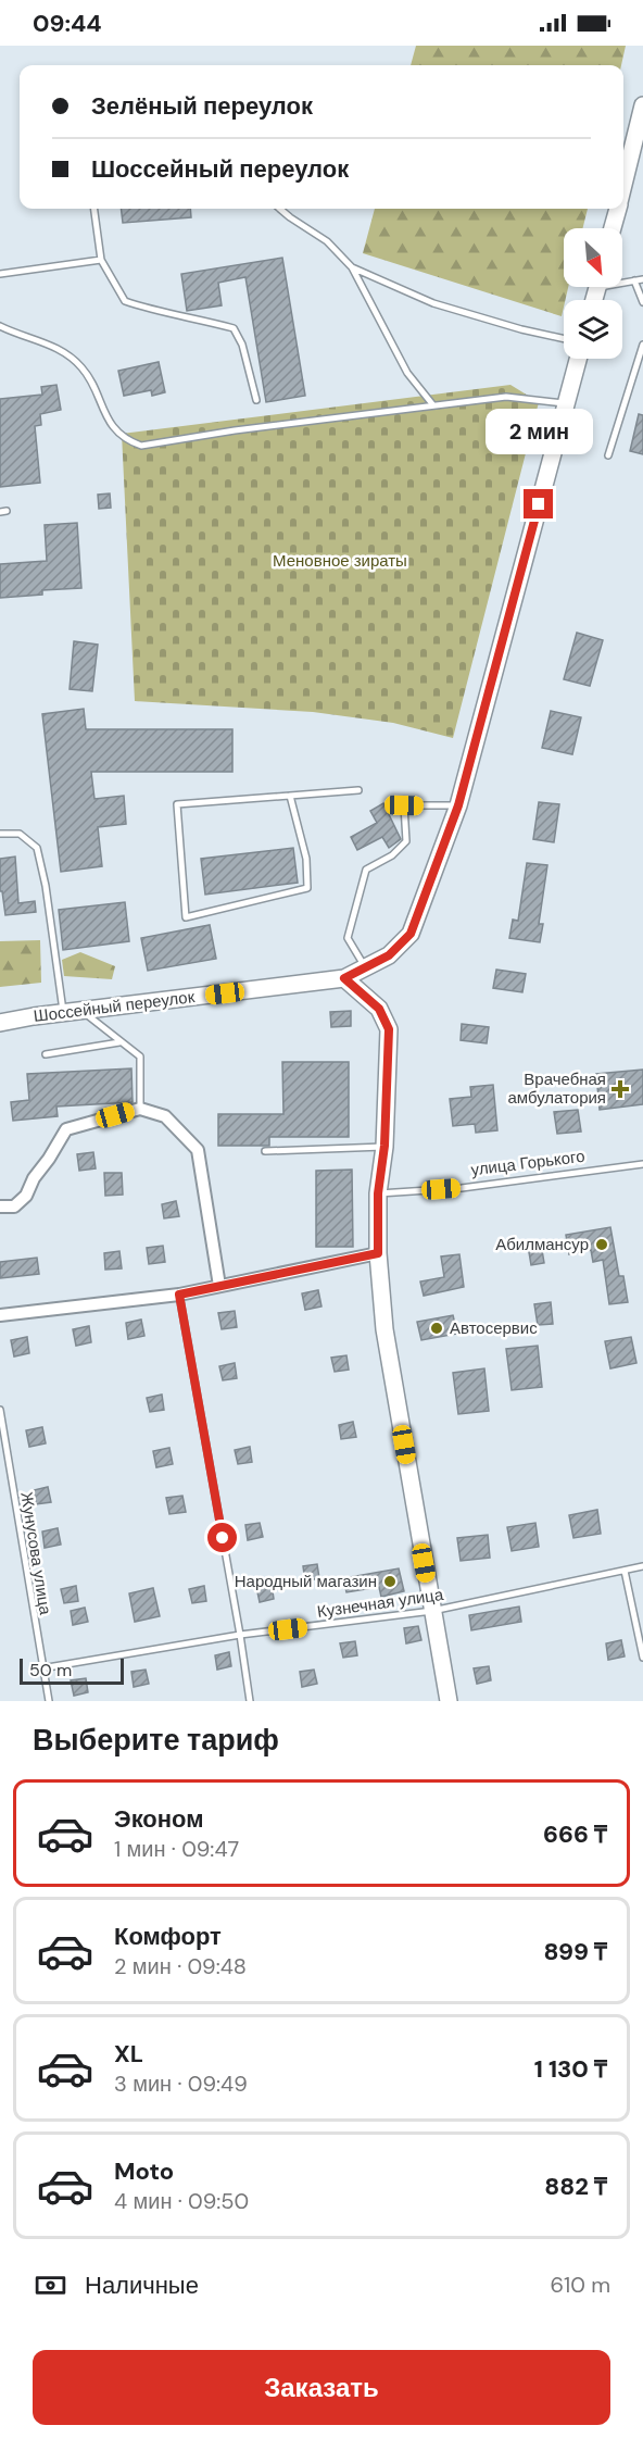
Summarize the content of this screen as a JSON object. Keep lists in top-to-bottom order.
{
  "streets": {
    "main road": ["Шоссейный переулок"],
    "lane": ["улица Горького", "Жунусова улица", "Кузнечная улица"]
  },
  "crossings": [
    ["Жунусова улица", "Кузнечная улица"]
  ],
  "parks": ["Меновное зираты"],
  "places": {
    "health": ["Врачебная амбулатория"],
    "other": ["Абилмансур", "Автосервис", "Народный магазин"]
  },
  "scale_bar": "50 m",
  "north": "bottom right",
  "page": {
    "status": "09:44",
    "banner": ["Зелёный переулок", "Шоссейный переулок"],
    "bubble": "2 мин",
    "scale": "50 m",
    "heading": "Выберите тариф",
    "list": [
      {
        "name": "Эконом",
        "note": "1 мин · 09:47",
        "value": "666 ₸"
      },
      {
        "name": "Комфорт",
        "note": "2 мин · 09:48",
        "value": "899 ₸"
      },
      {
        "name": "XL",
        "note": "3 мин · 09:49",
        "value": "1 130 ₸"
      },
      {
        "name": "Moto",
        "note": "4 мин · 09:50",
        "value": "882 ₸"
      }
    ],
    "pay": ["Наличные", "610 m"],
    "buttons": "Заказать"
  }
}
